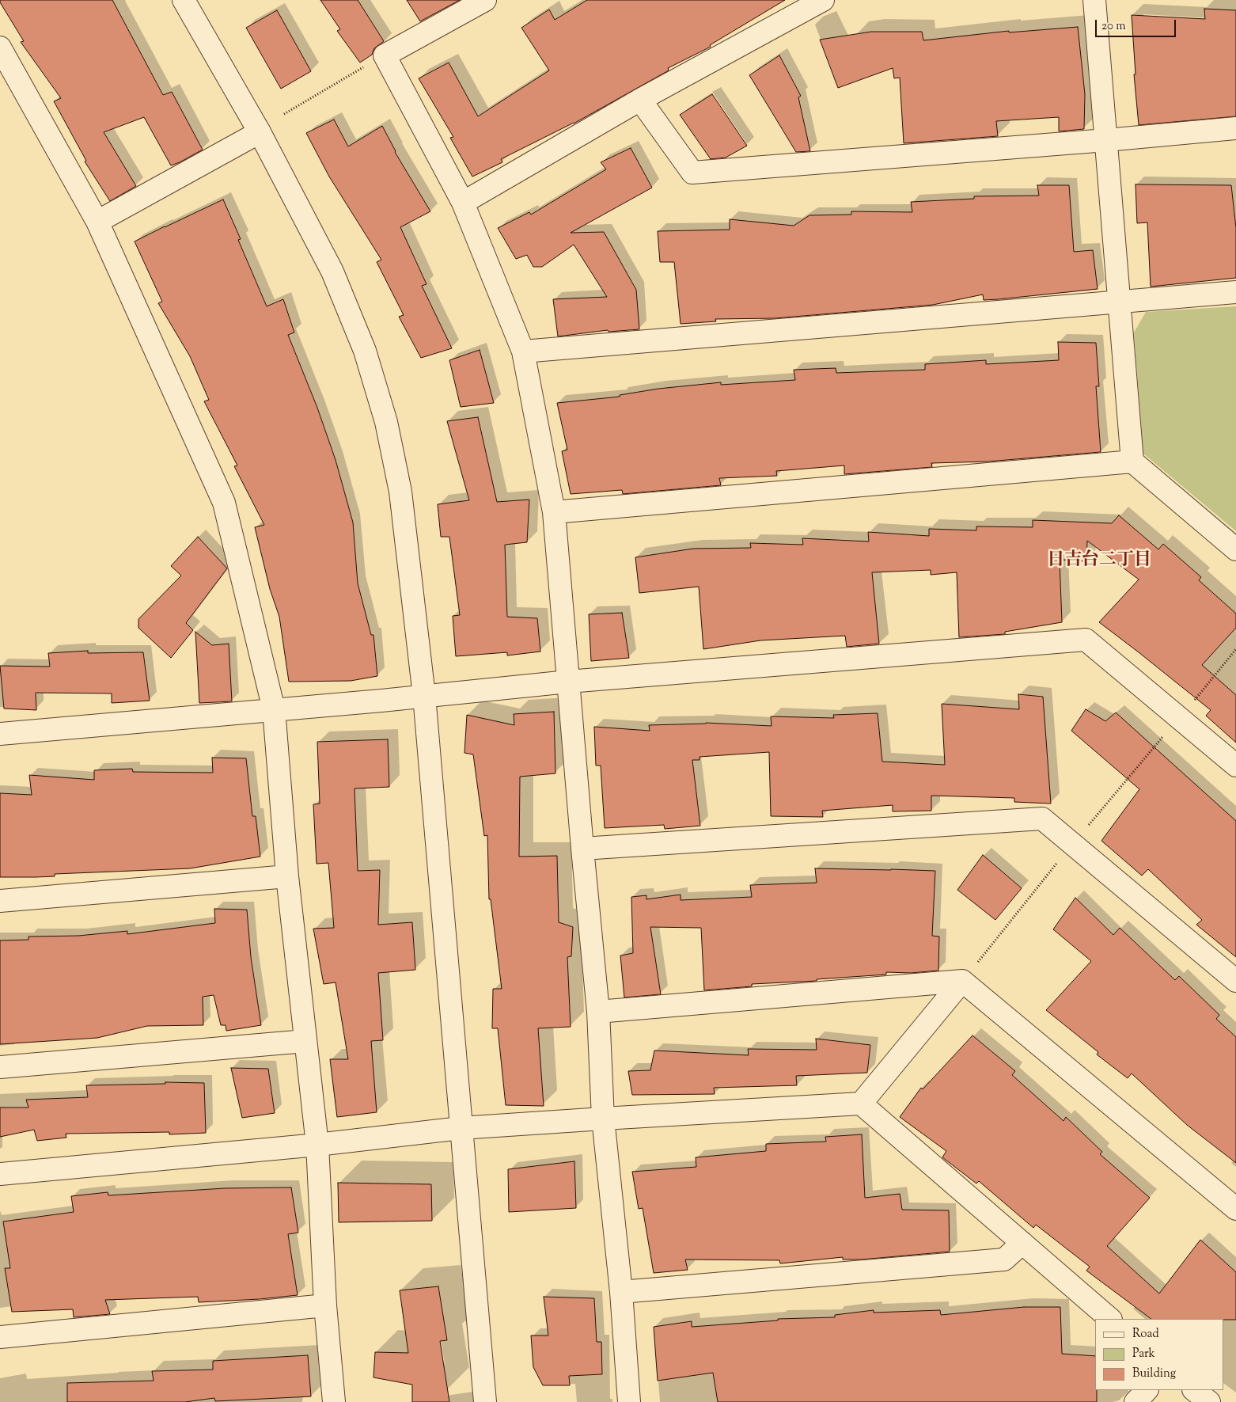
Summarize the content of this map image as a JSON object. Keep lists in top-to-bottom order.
{
  "districts": ["日吉台二丁目"],
  "legend": ["Road", "Park", "Building"],
  "scale_bar": "20 m"
}
